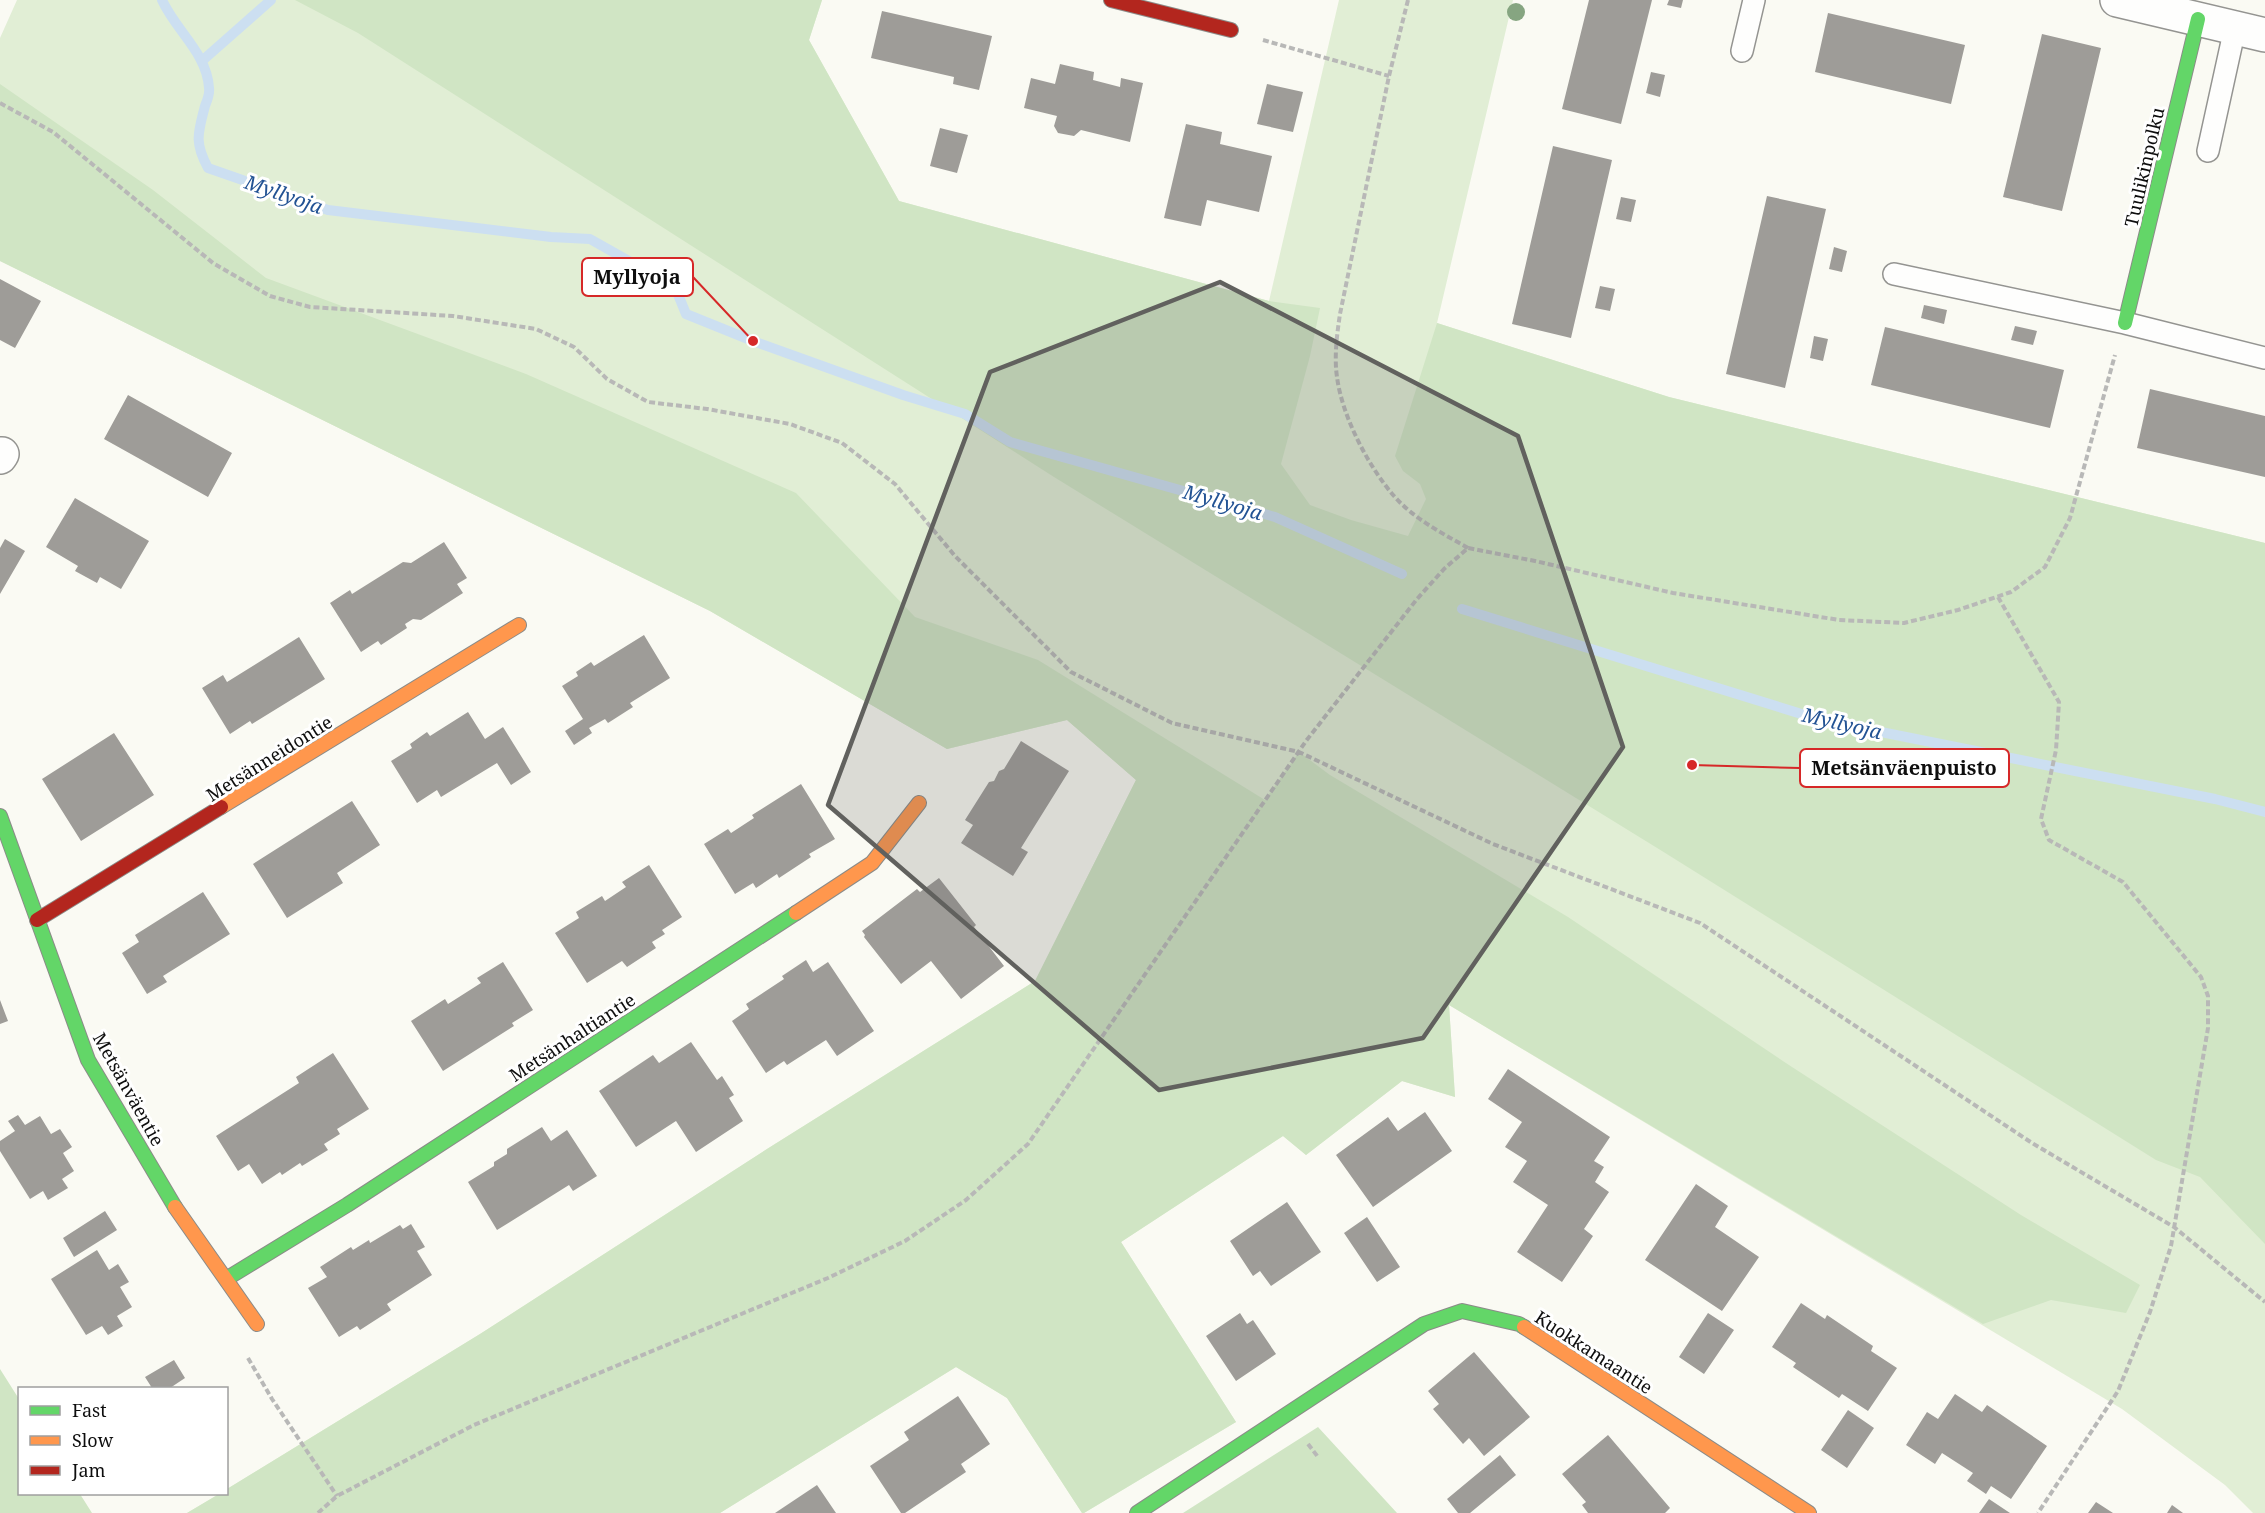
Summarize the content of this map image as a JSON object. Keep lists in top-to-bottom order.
{
  "streets": {
    "street": [
      "Tuulikinpolku",
      "Metsänneidontie",
      "Metsänhaltiantie",
      "Metsänväentie",
      "Kuokkamaantie"
    ]
  },
  "crossings": [
    ["Metsänneidontie", "Metsänväentie"],
    ["Metsänhaltiantie", "Metsänväentie"]
  ],
  "water": ["Myllyoja"],
  "places": ["Myllyoja", "Metsänväenpuisto"],
  "legend": ["Fast", "Slow", "Jam"]
}
